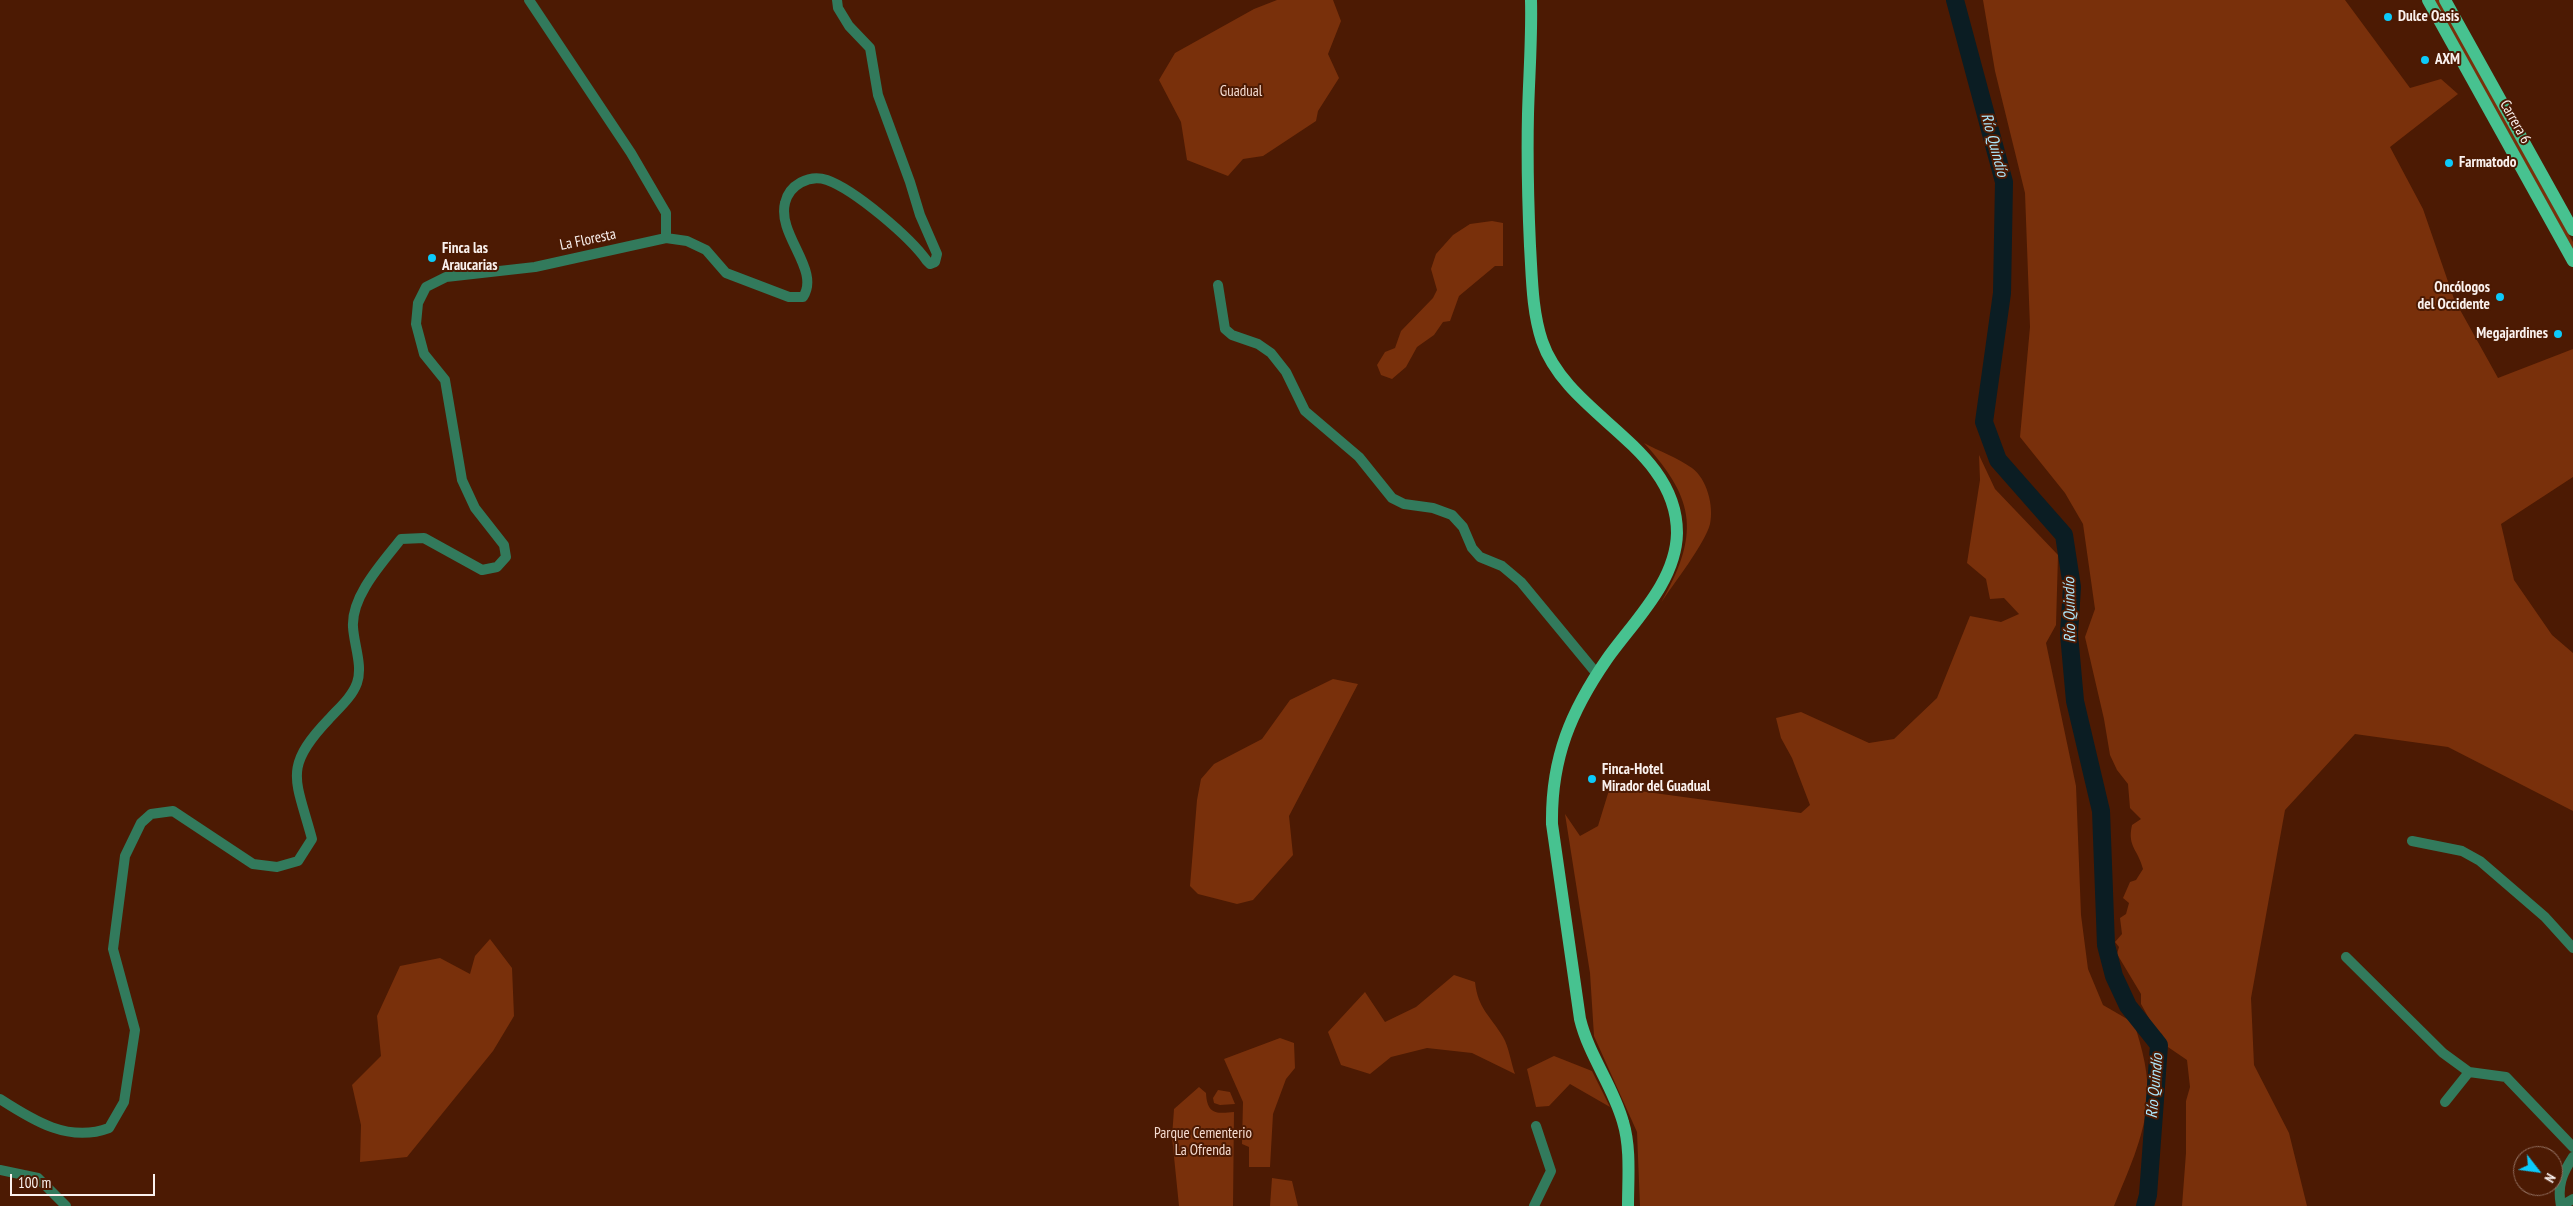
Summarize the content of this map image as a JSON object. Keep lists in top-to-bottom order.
{
  "streets": {
    "main road": ["Carrera 6"],
    "street": ["La Floresta"]
  },
  "water": ["Río Quindío"],
  "parks": ["Guadual", "Parque Cementerio La Ofrenda"],
  "places": [
    "Dulce Oasis",
    "AXM",
    "Farmatodo",
    "Finca las Araucarias",
    "Oncólogos del Occidente",
    "Megajardines",
    "Finca-Hotel Mirador del Guadual"
  ],
  "scale_bar": "100 m",
  "north": "bottom right"
}
